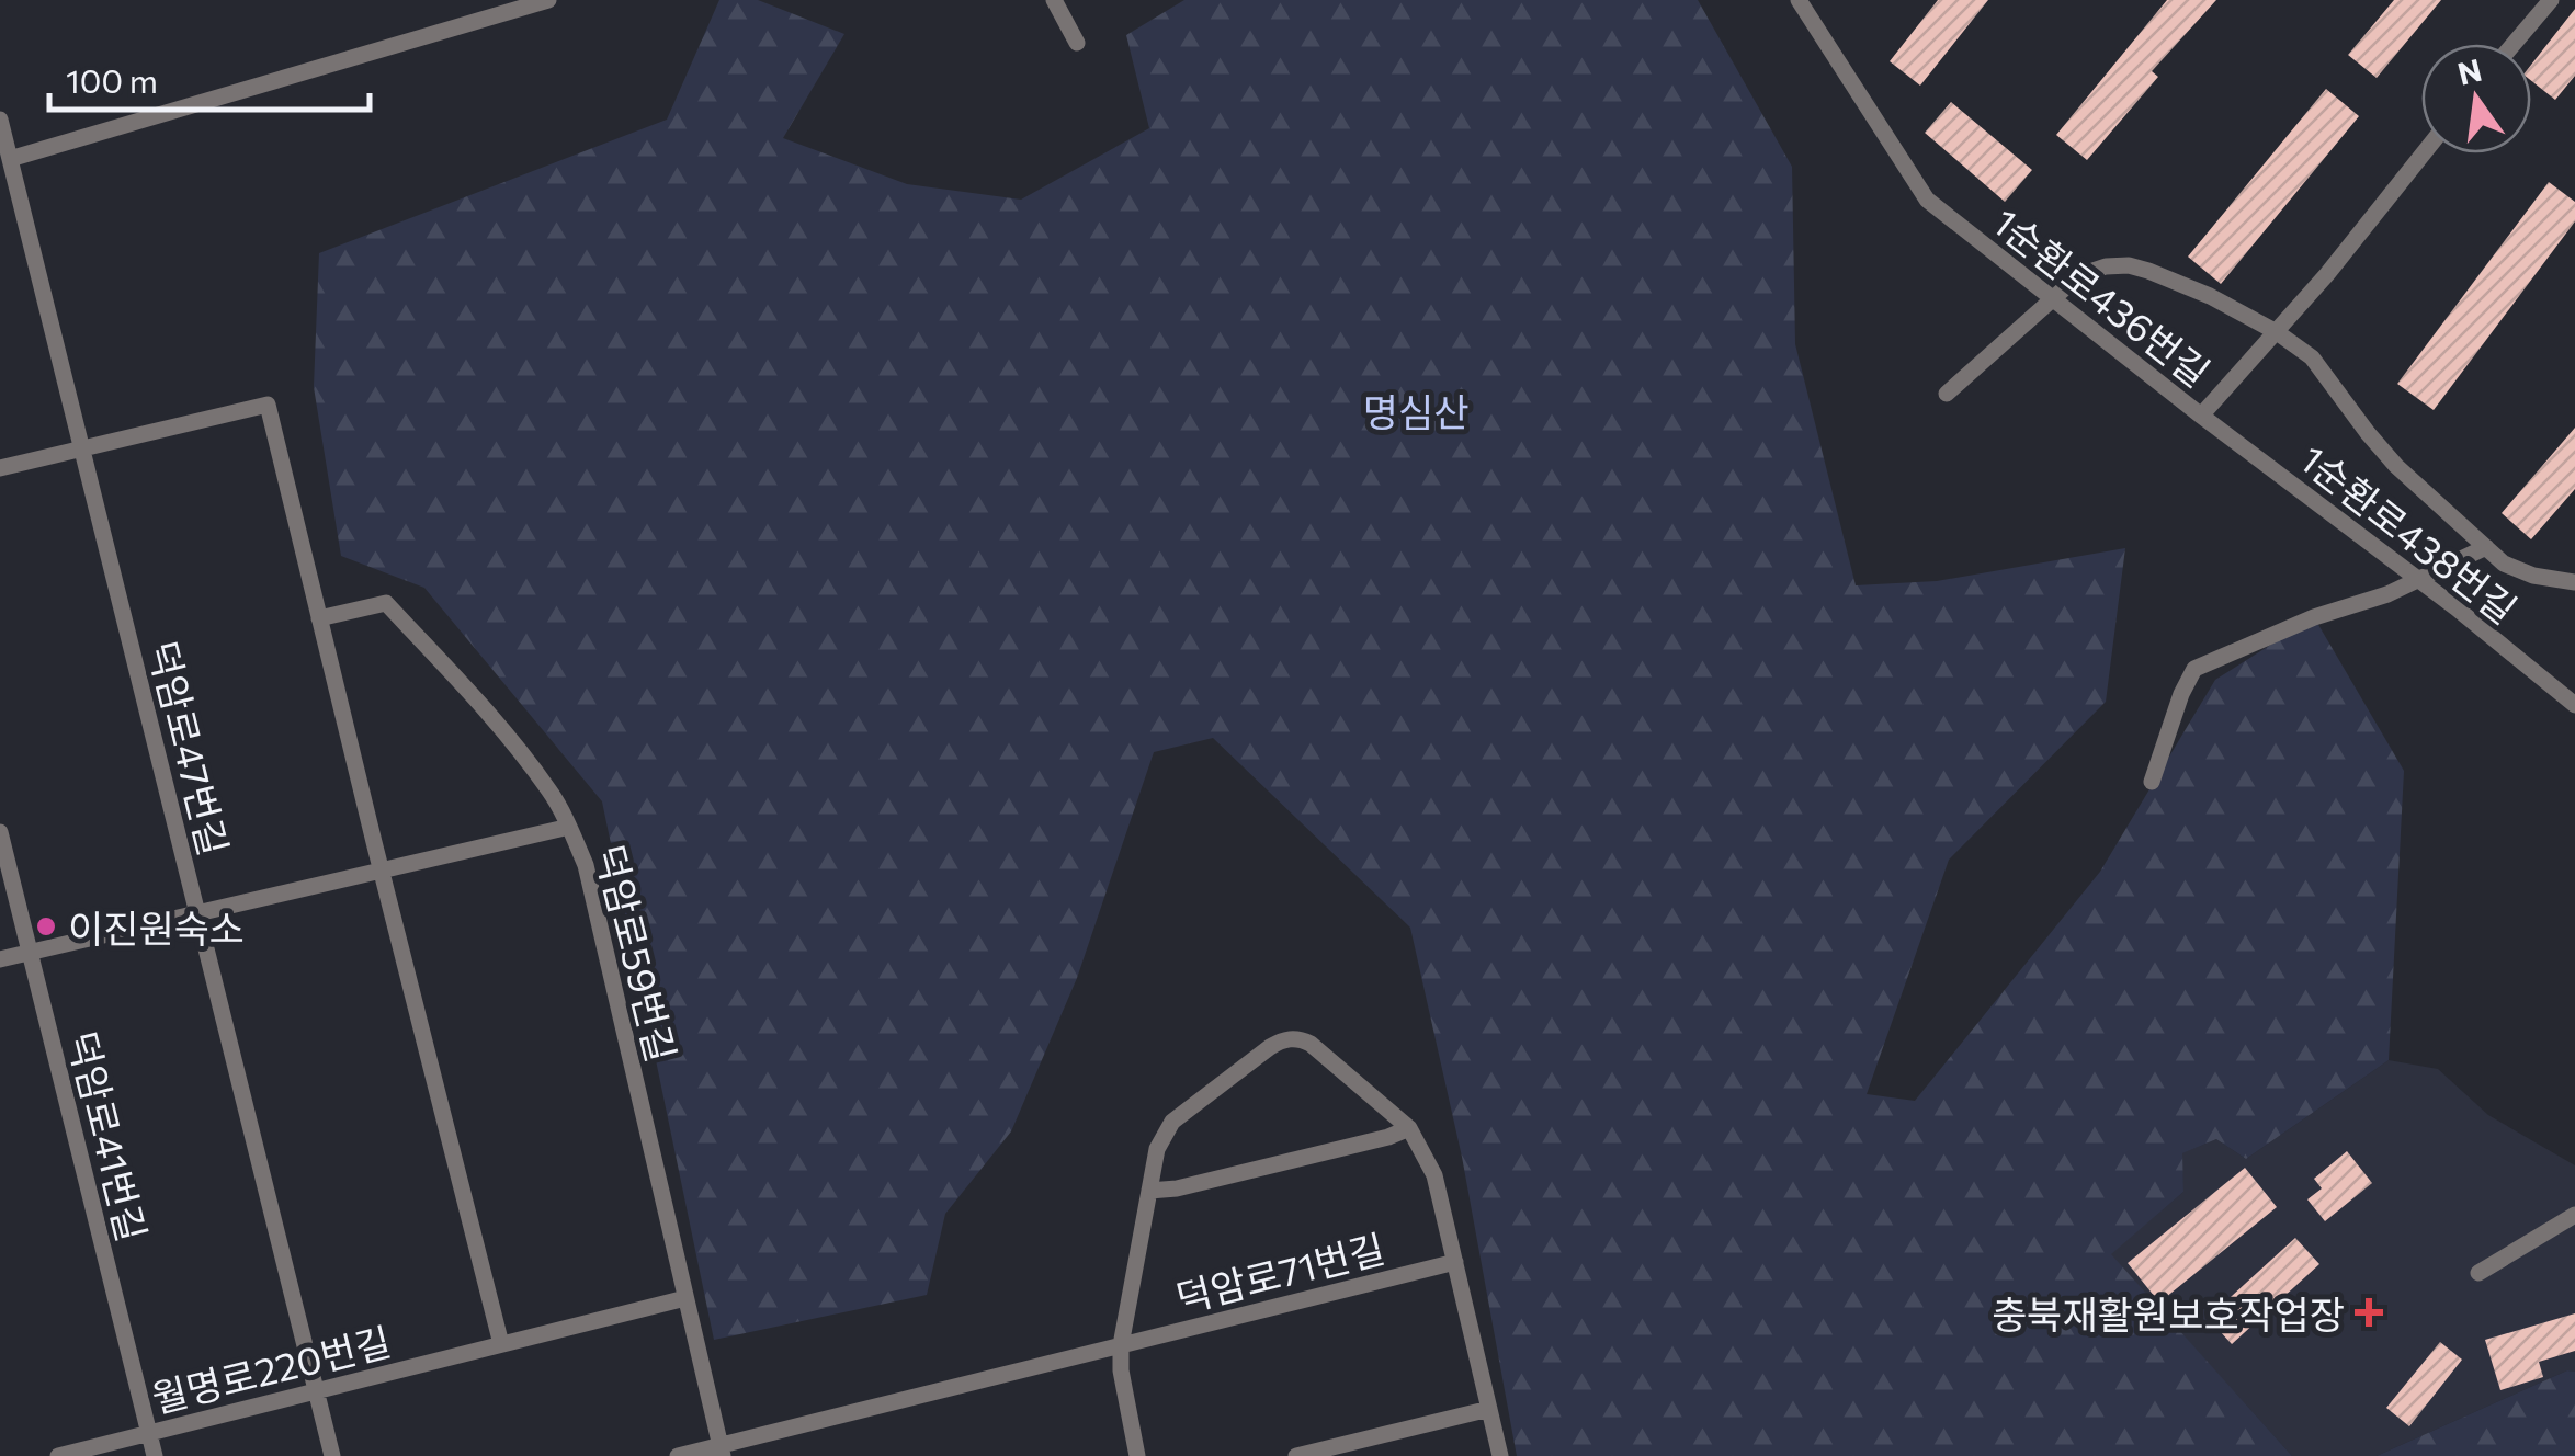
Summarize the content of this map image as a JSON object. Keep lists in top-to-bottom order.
{
  "streets": {
    "street": [
      "1순환로436번길",
      "1순환로438번길",
      "덕암로47번길",
      "덕암로59번길",
      "덕암로41번길",
      "덕암로71번길",
      "월명로220번길"
    ]
  },
  "crossings": [
    ["1순환로436번길", "1순환로438번길"],
    ["덕암로47번길", "월명로220번길"],
    ["덕암로59번길", "월명로220번길"],
    ["덕암로41번길", "월명로220번길"]
  ],
  "parks": ["명심산"],
  "places": {
    "other": ["이진원숙소"],
    "health": ["충북재활원보호작업장"]
  },
  "scale_bar": "100 m",
  "north": "top"
}
